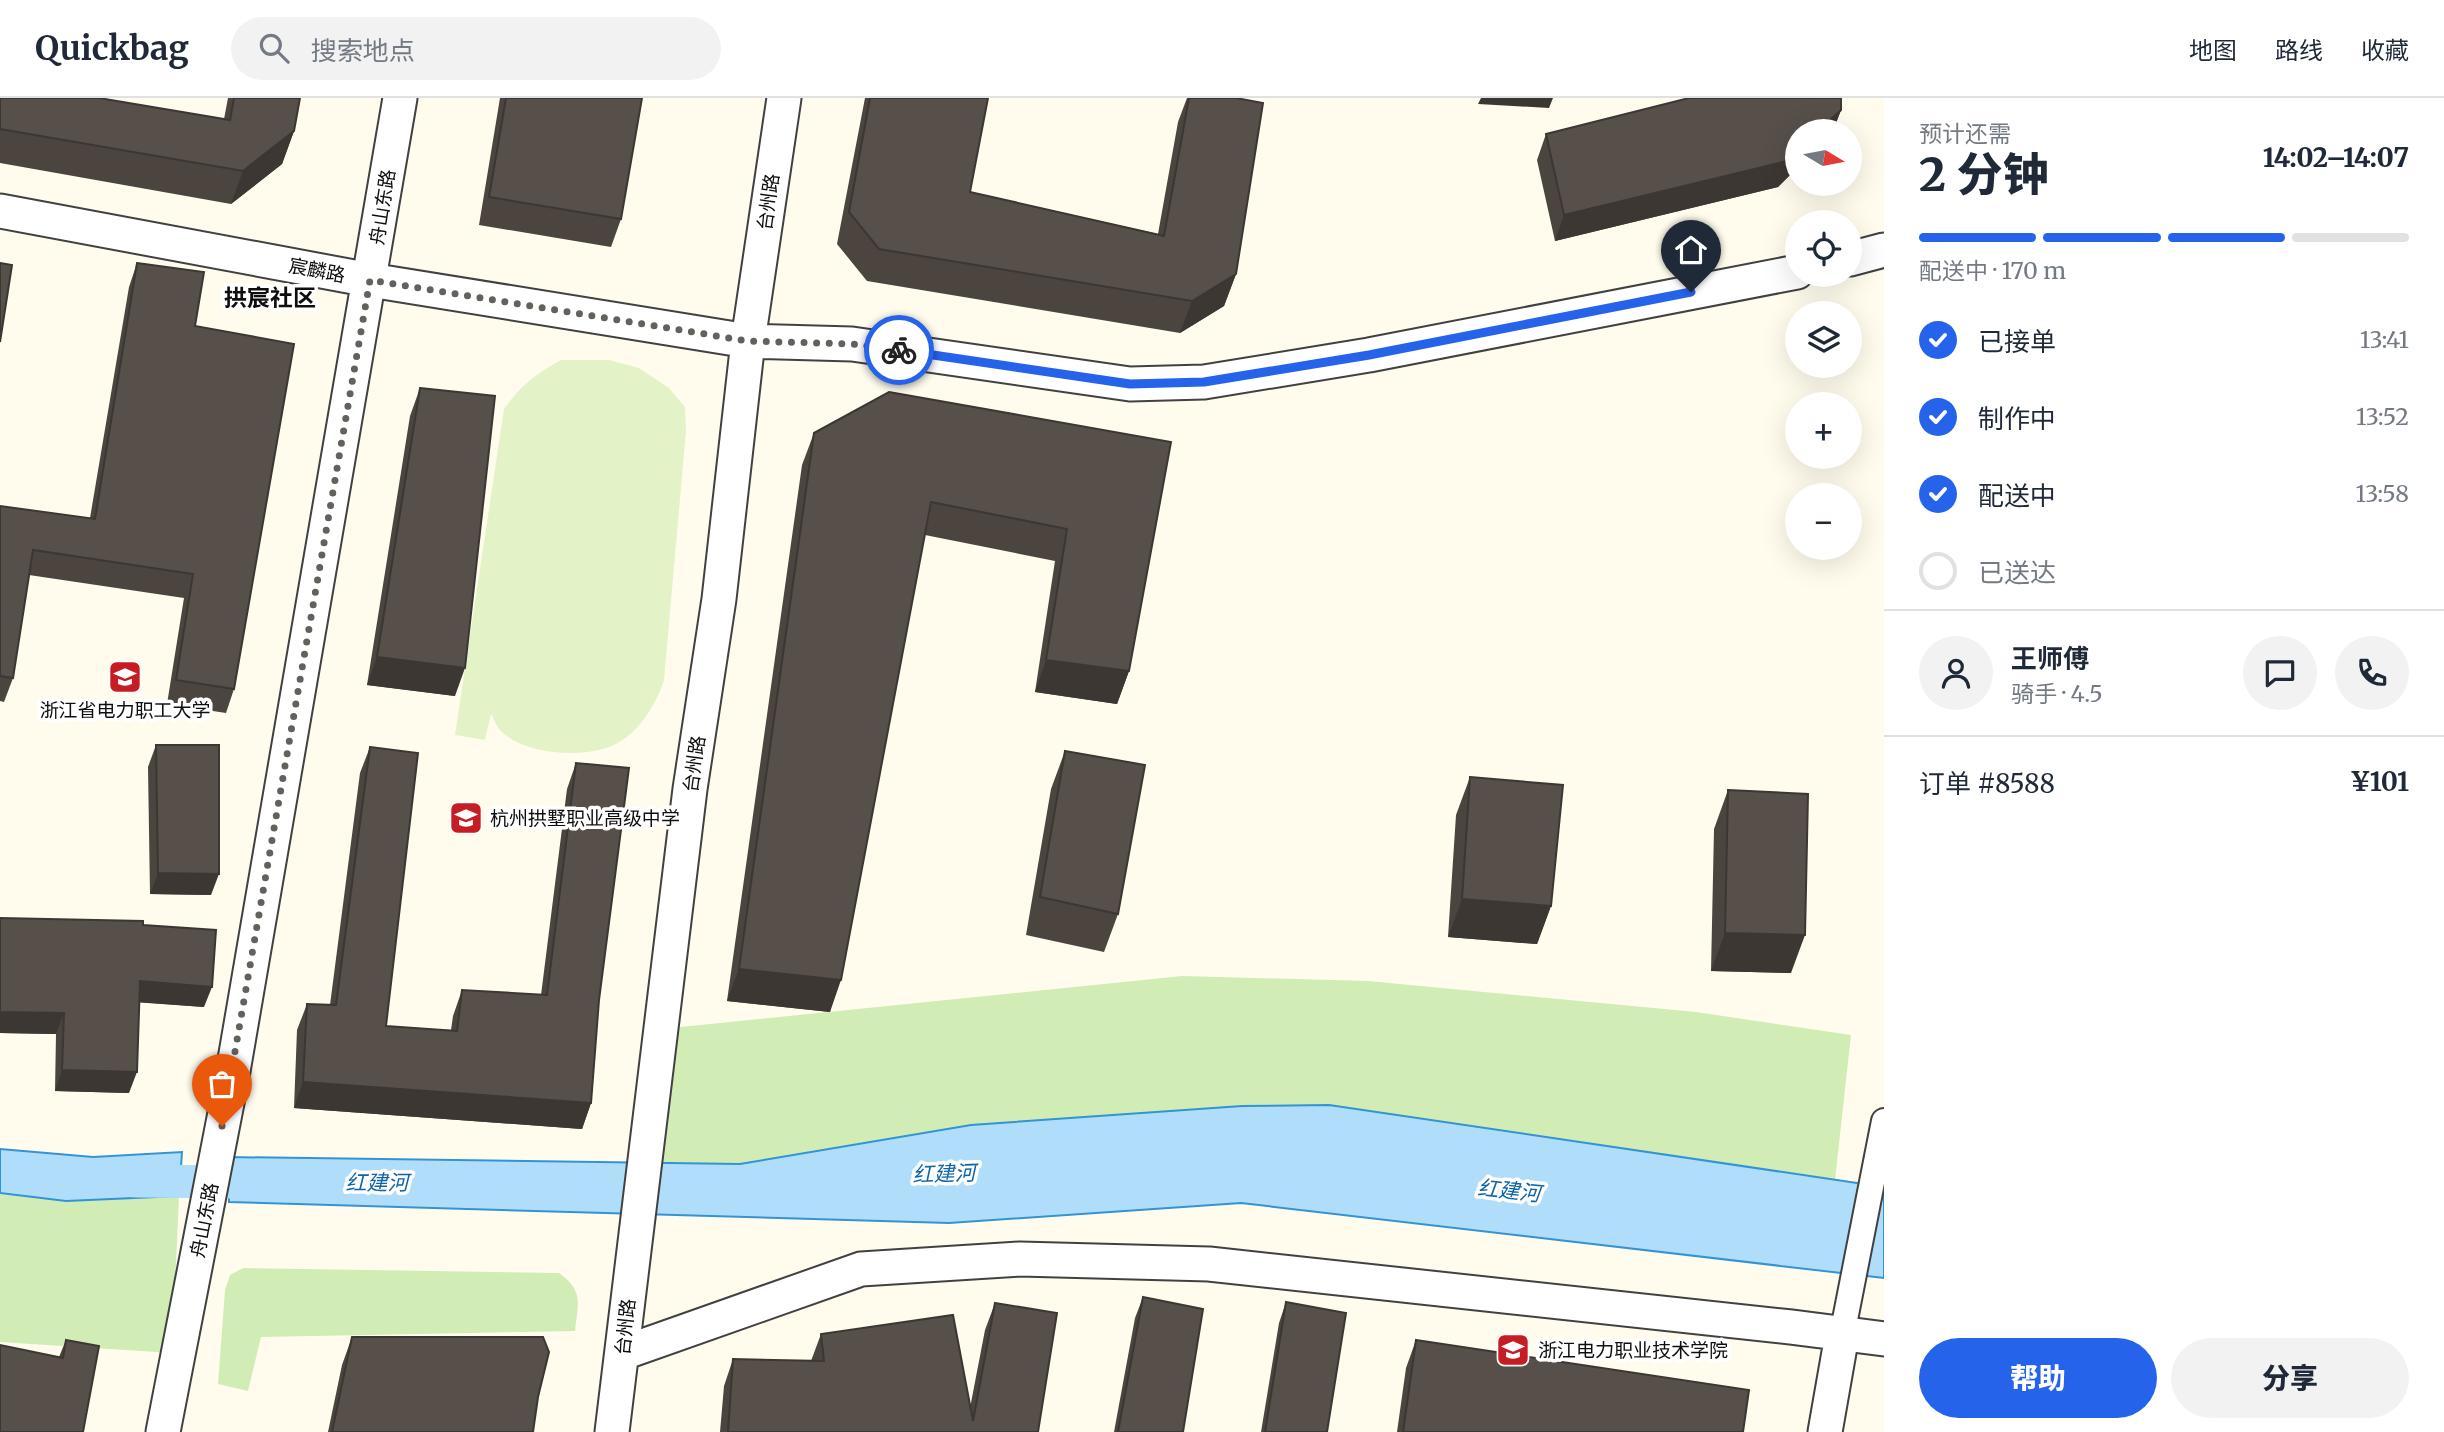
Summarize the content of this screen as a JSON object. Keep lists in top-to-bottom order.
{
  "streets": {
    "street": ["台州路", "舟山东路", "宸麟路"]
  },
  "crossings": [
    ["台州路", "宸麟路"],
    ["舟山东路", "宸麟路"]
  ],
  "districts": ["拱宸社区"],
  "water": ["红建河"],
  "places": {
    "school or university": ["浙江省电力职工大学", "杭州拱墅职业高级中学", "浙江电力职业技术学院"]
  },
  "north": "right",
  "page": {
    "header": "Quickbag",
    "search": "搜索地点",
    "nav": ["地图", "路线", "收藏"],
    "heading": ["2 分钟", "预计还需", "14:02–14:07"],
    "panel": [
      "王师傅",
      "骑手 · 4.5",
      "订单 #8588",
      "¥101"
    ],
    "map_buttons": ["+", "−"],
    "bar": "配送中 · 170 m",
    "list": [
      ["已接单", "13:41"],
      ["制作中", "13:52"],
      ["配送中", "13:58"],
      "已送达"
    ],
    "buttons": ["帮助", "分享"]
  }
}
